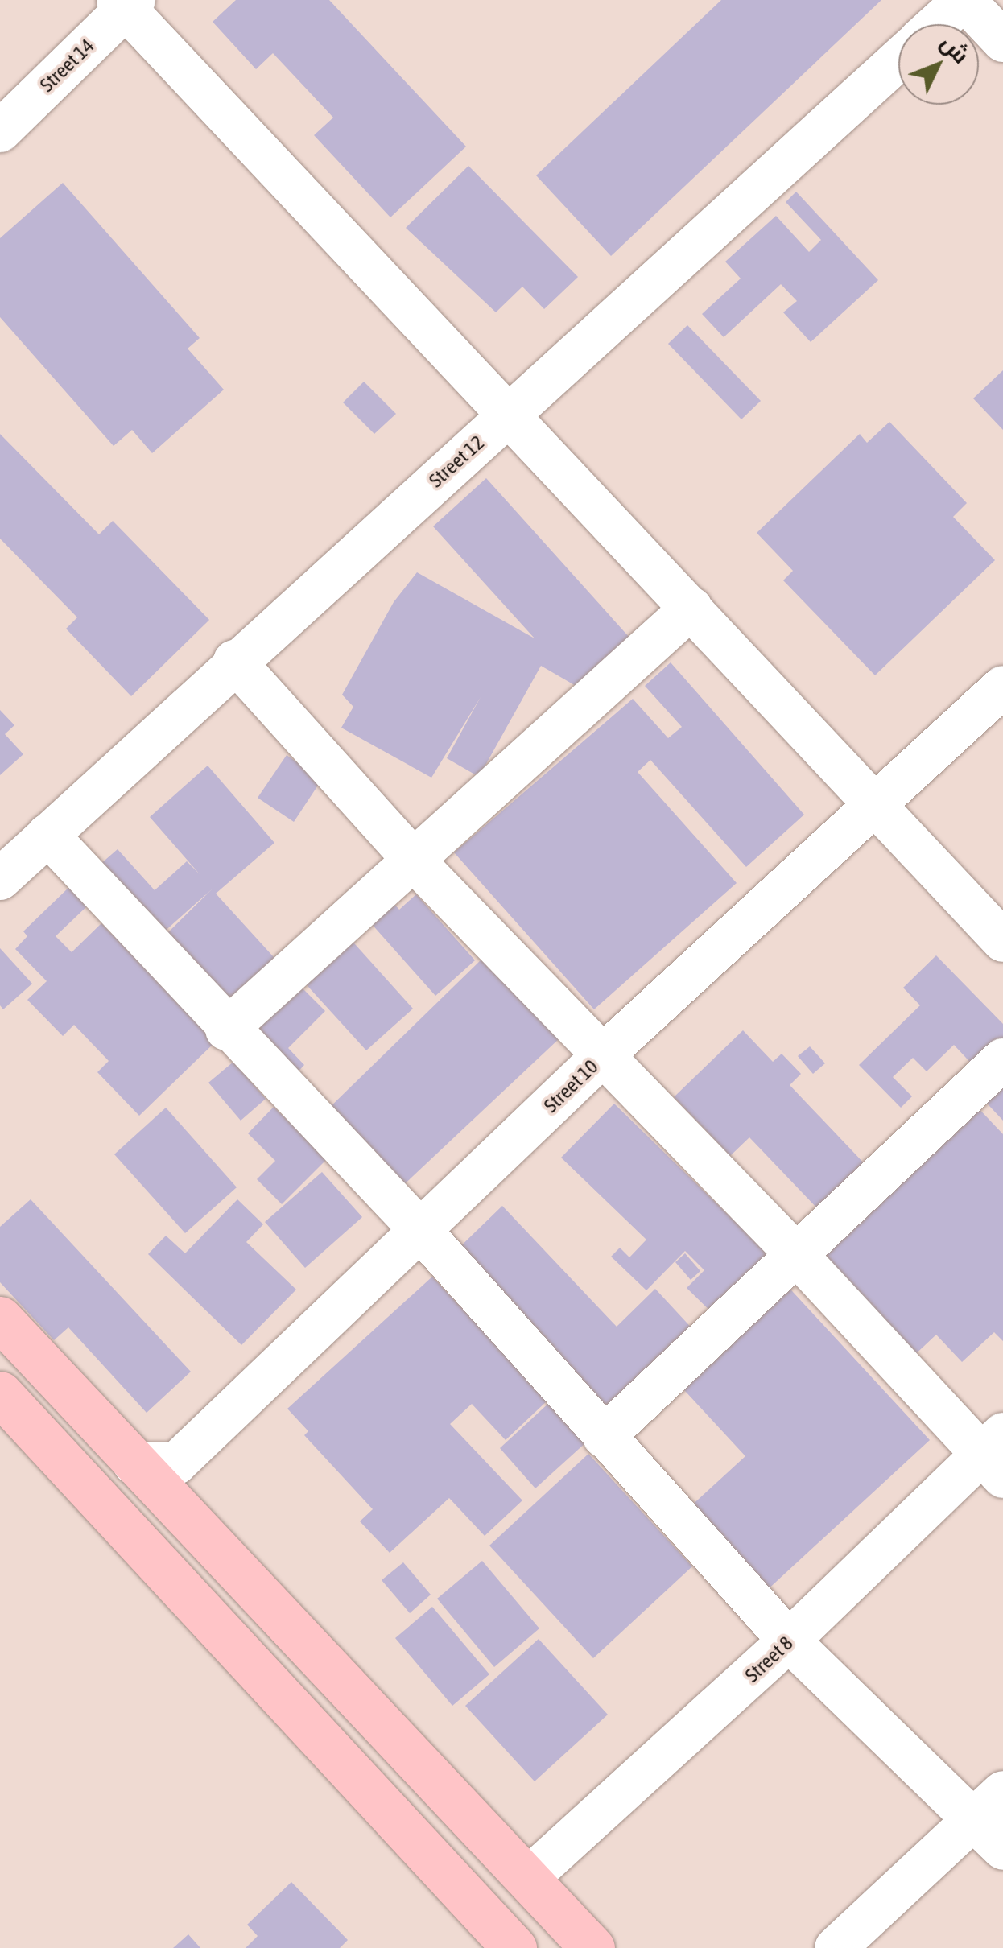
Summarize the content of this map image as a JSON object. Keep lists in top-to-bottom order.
{
  "streets": {
    "street": [
      "Street 14",
      "Street 12",
      "Street 10",
      "Street 8"
    ]
  },
  "north": "top right"
}
